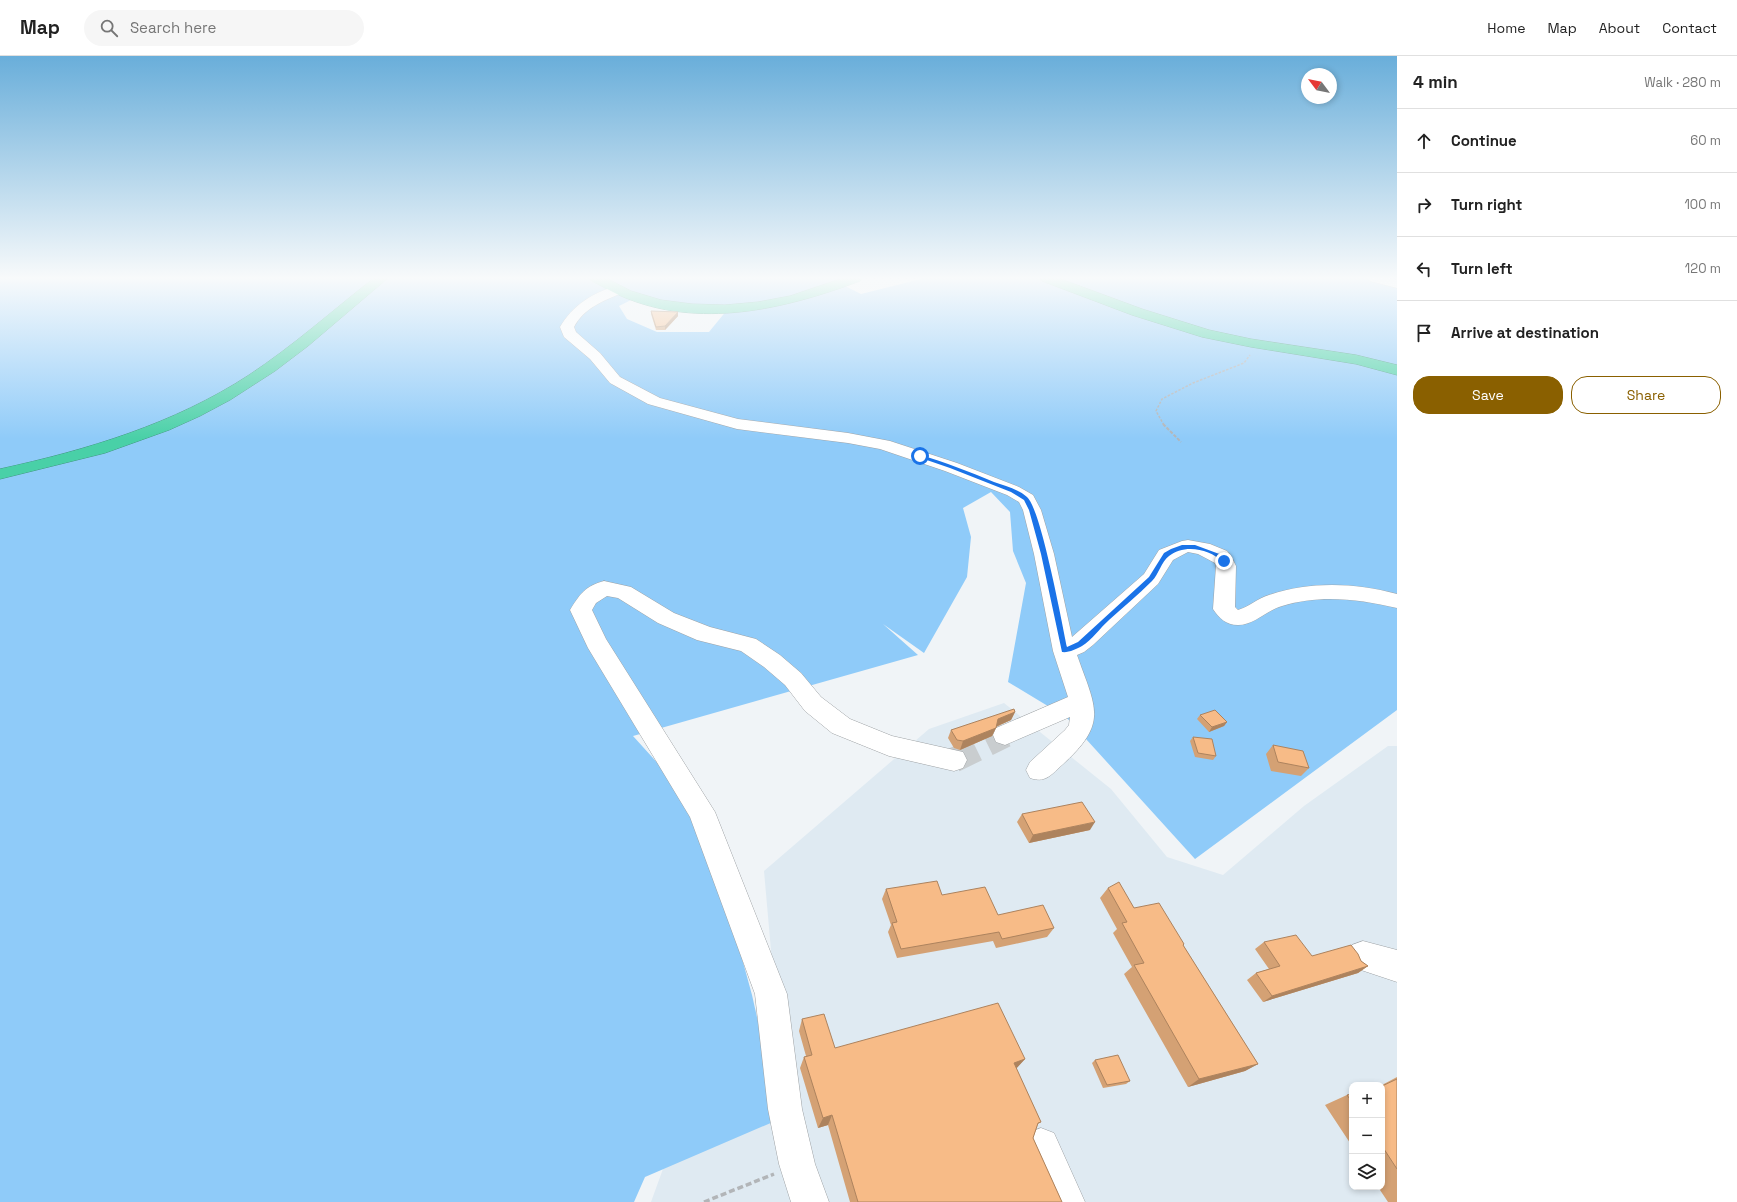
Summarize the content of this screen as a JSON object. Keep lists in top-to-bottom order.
{
  "north": "top left",
  "page": {
    "header": "Map",
    "search": "Search here",
    "nav": [
      "Home",
      "Map",
      "About",
      "Contact"
    ],
    "heading": ["4 min", "Walk · 280 m"],
    "list": [
      ["Continue", "60 m"],
      ["Turn right", "100 m"],
      ["Turn left", "120 m"],
      "Arrive at destination"
    ],
    "buttons": ["Save", "Share"],
    "map_buttons": ["+", "−"]
  }
}
